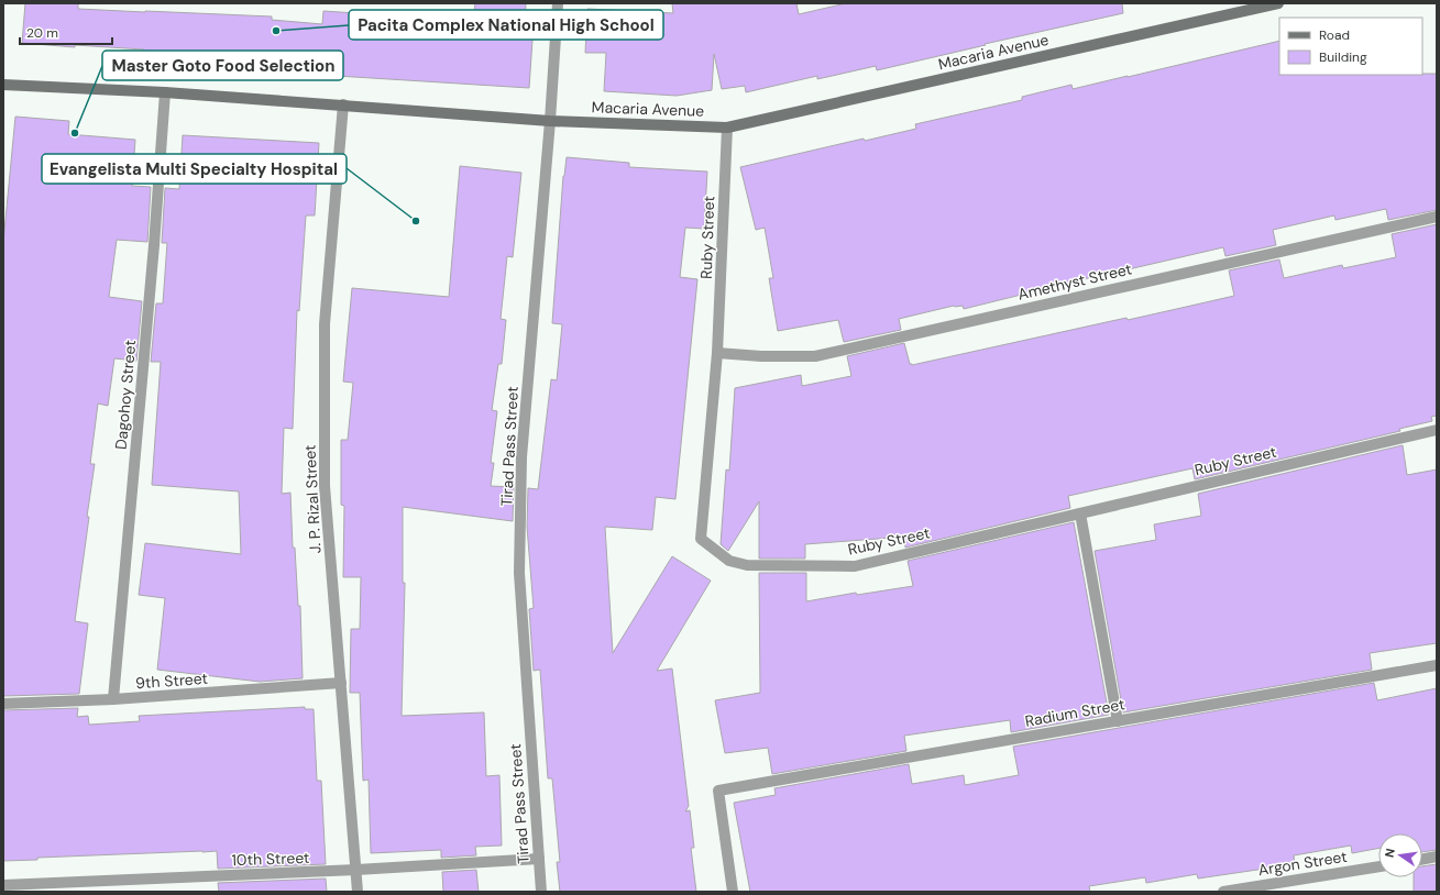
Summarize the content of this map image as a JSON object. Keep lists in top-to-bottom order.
{
  "streets": {
    "street": [
      "Macaria Avenue",
      "Ruby Street",
      "Amethyst Street",
      "Dagohoy Street",
      "Tirad Pass Street",
      "J. P. Rizal Street",
      "9th Street",
      "Radium Street",
      "10th Street",
      "Argon Street"
    ]
  },
  "crossings": [
    ["Macaria Avenue", "Ruby Street"],
    ["Macaria Avenue", "Dagohoy Street"],
    ["Macaria Avenue", "Tirad Pass Street"],
    ["Macaria Avenue", "J. P. Rizal Street"],
    ["Ruby Street", "Amethyst Street"],
    ["Dagohoy Street", "9th Street"],
    ["Tirad Pass Street", "10th Street"],
    ["J. P. Rizal Street", "9th Street"],
    ["J. P. Rizal Street", "10th Street"]
  ],
  "places": ["Pacita Complex National High School", "Master Goto Food Selection", "Evangelista Multi Specialty Hospital"],
  "legend": ["Road", "Building"],
  "scale_bar": "20 m",
  "north": "left"
}
